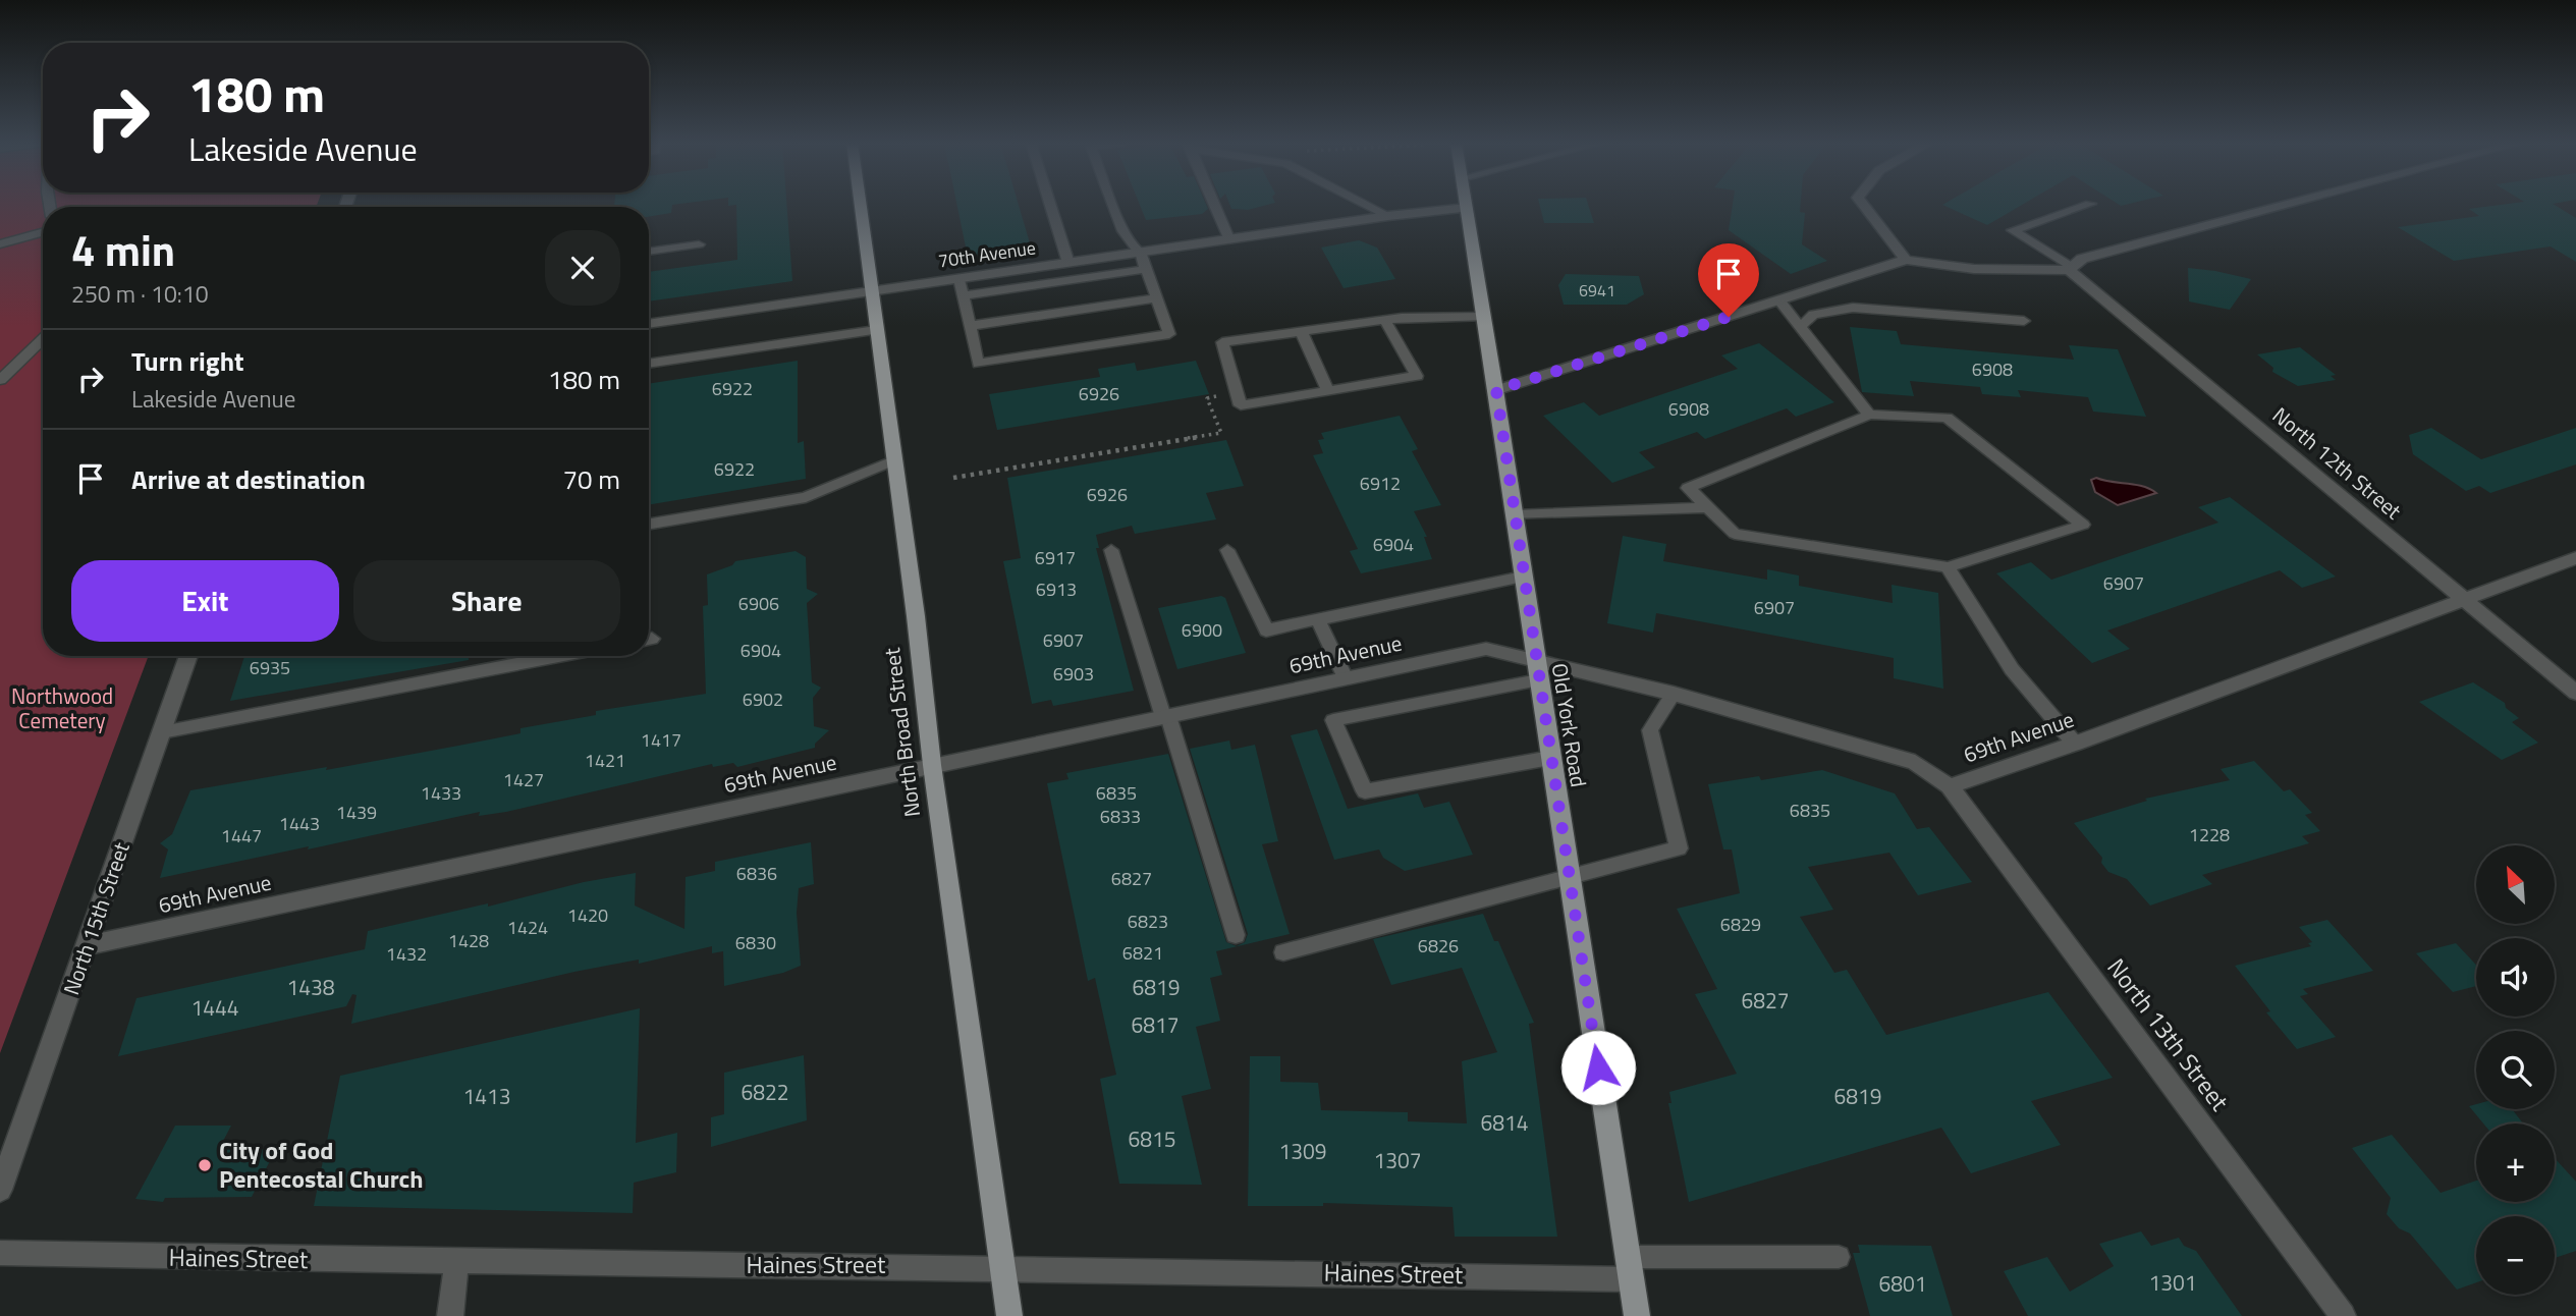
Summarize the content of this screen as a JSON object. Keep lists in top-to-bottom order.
{
  "streets": {
    "main road": ["Old York Road", "North Broad Street"],
    "street": [
      "70th Avenue",
      "North 12th Street",
      "69th Avenue",
      "North 15th Street",
      "North 13th Street",
      "Haines Street"
    ]
  },
  "crossings": [
    ["70th Avenue", "Old York Road"],
    ["70th Avenue", "North Broad Street"],
    ["North 12th Street", "69th Avenue"],
    ["69th Avenue", "Old York Road"],
    ["69th Avenue", "North Broad Street"],
    ["69th Avenue", "North 15th Street"],
    ["69th Avenue", "North 13th Street"],
    ["Old York Road", "Haines Street"],
    ["North Broad Street", "Haines Street"]
  ],
  "parks": ["Northwood Cemetery"],
  "places": ["City of God Pentecostal Church"],
  "house_numbers": [
    "6941",
    "6908",
    "6922",
    "6926",
    "6908",
    "6922",
    "6912",
    "6926",
    "6904",
    "6917",
    "6907",
    "6913",
    "6906",
    "6907",
    "6900",
    "6907",
    "6904",
    "6935",
    "6903",
    "6902",
    "1417",
    "1421",
    "1427",
    "1433",
    "6835",
    "6835",
    "1439",
    "6833",
    "1443",
    "1228",
    "1447",
    "6836",
    "6827",
    "1420",
    "6823",
    "6829",
    "1424",
    "1428",
    "6830",
    "6826",
    "6821",
    "1432",
    "1438",
    "6819",
    "6827",
    "1444",
    "6817",
    "6822",
    "1413",
    "6819",
    "6814",
    "6815",
    "1309",
    "1307",
    "1301",
    "6801"
  ],
  "north": "top left",
  "page": {
    "turn": ["180 m", "Lakeside Avenue"],
    "heading": ["4 min", "250 m · 10:10"],
    "list": [
      {
        "name": "Turn right",
        "note": "Lakeside Avenue",
        "value": "180 m"
      },
      {
        "name": "Arrive at destination",
        "value": "70 m"
      }
    ],
    "buttons": ["Exit", "Share"],
    "map_buttons": ["+", "−"]
  }
}
